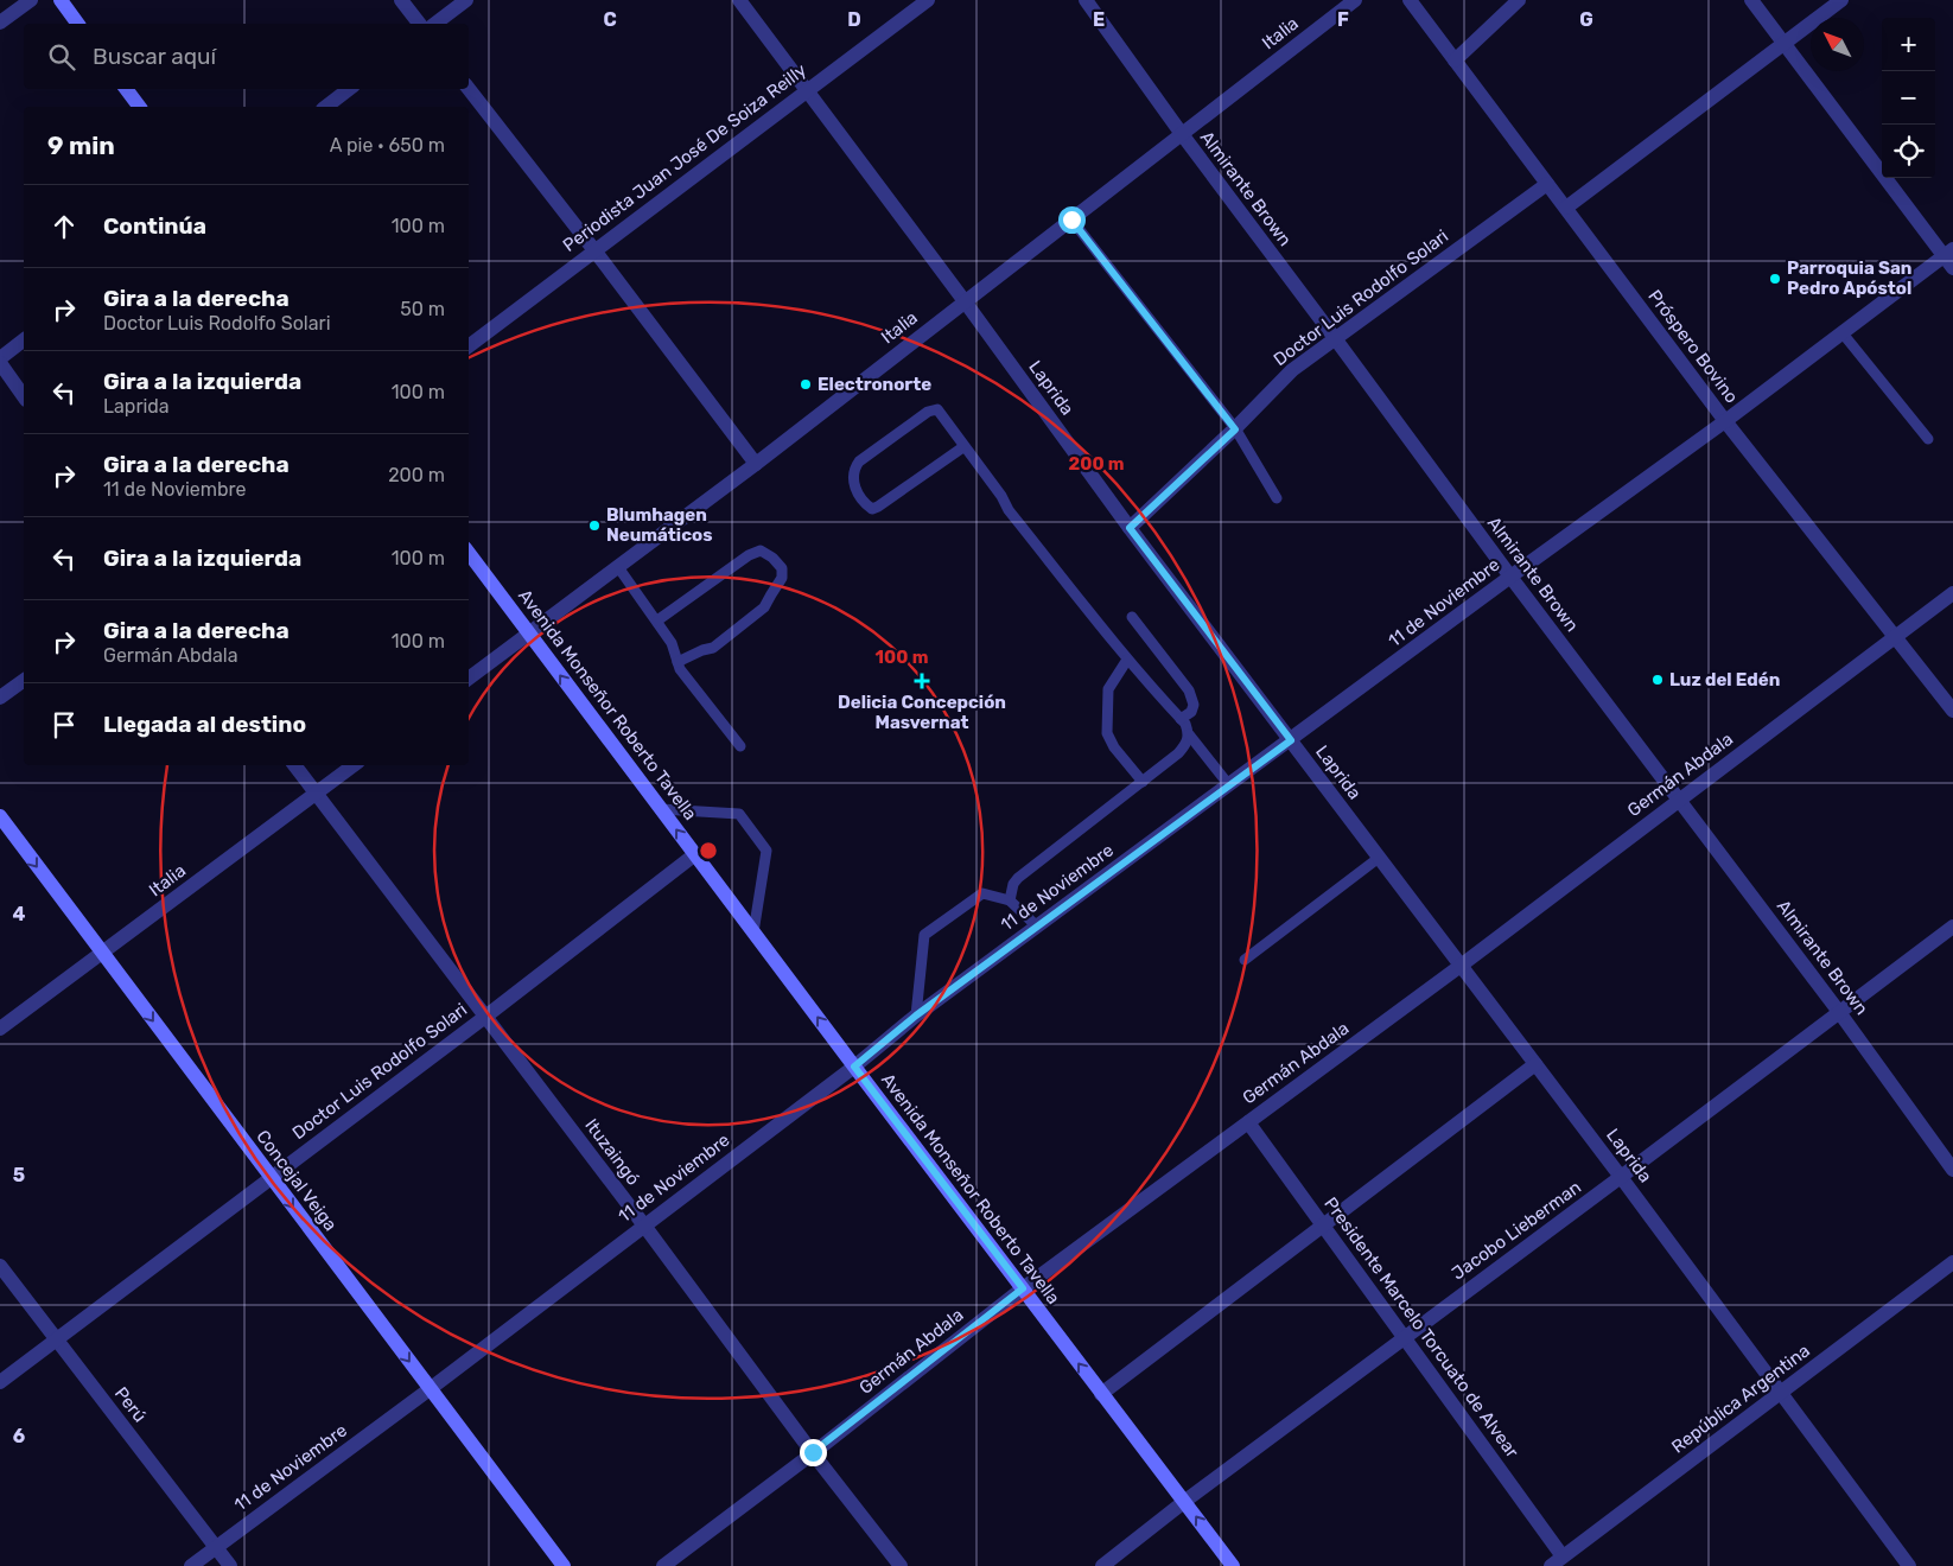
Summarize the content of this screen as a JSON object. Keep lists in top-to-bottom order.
{
  "streets": {
    "main road": ["Avenida Monseñor Roberto Tavella", "Concejal Veiga"],
    "street": [
      "Italia",
      "Periodista Juan José De Soiza Reilly",
      "Almirante Brown",
      "Doctor Luis Rodolfo Solari",
      "Próspero Bovino",
      "Laprida",
      "11 de Noviembre",
      "Germán Abdala",
      "Ituzaingó",
      "Jacobo Lieberman",
      "Presidente Marcelo Torcuato de Alvear",
      "República Argentina",
      "Perú"
    ]
  },
  "crossings": [
    ["Italia", "Almirante Brown"],
    ["Italia", "Laprida"],
    ["Italia", "Avenida Monseñor Roberto Tavella"],
    ["Italia", "Ituzaingó"],
    ["Italia", "Concejal Veiga"],
    ["Periodista Juan José De Soiza Reilly", "Laprida"],
    ["Almirante Brown", "Doctor Luis Rodolfo Solari"],
    ["Almirante Brown", "11 de Noviembre"],
    ["Almirante Brown", "Germán Abdala"],
    ["Almirante Brown", "Jacobo Lieberman"],
    ["Doctor Luis Rodolfo Solari", "Próspero Bovino"],
    ["Doctor Luis Rodolfo Solari", "Laprida"],
    ["Doctor Luis Rodolfo Solari", "Avenida Monseñor Roberto Tavella"],
    ["Doctor Luis Rodolfo Solari", "Ituzaingó"],
    ["Doctor Luis Rodolfo Solari", "Concejal Veiga"],
    ["Doctor Luis Rodolfo Solari", "Perú"],
    ["Próspero Bovino", "11 de Noviembre"],
    ["Próspero Bovino", "Germán Abdala"],
    ["Laprida", "11 de Noviembre"],
    ["Laprida", "Germán Abdala"],
    ["Laprida", "Jacobo Lieberman"],
    ["Laprida", "República Argentina"],
    ["11 de Noviembre", "Avenida Monseñor Roberto Tavella"],
    ["11 de Noviembre", "Ituzaingó"],
    ["11 de Noviembre", "Concejal Veiga"],
    ["11 de Noviembre", "Perú"],
    ["Avenida Monseñor Roberto Tavella", "Germán Abdala"],
    ["Avenida Monseñor Roberto Tavella", "Jacobo Lieberman"],
    ["Germán Abdala", "Ituzaingó"],
    ["Germán Abdala", "Presidente Marcelo Torcuato de Alvear"],
    ["Jacobo Lieberman", "Presidente Marcelo Torcuato de Alvear"],
    ["Presidente Marcelo Torcuato de Alvear", "República Argentina"]
  ],
  "one_way": ["Avenida Monseñor Roberto Tavella", "Concejal Veiga"],
  "places": {
    "other": [
      "Parroquia San Pedro Apóstol",
      "Electronorte",
      "Blumhagen Neumáticos",
      "Luz del Edén"
    ],
    "health": ["Delicia Concepción Masvernat"]
  },
  "north": "top left",
  "page": {
    "map_buttons": ["+", "−"],
    "search": "Buscar aquí",
    "heading": ["9 min", "A pie · 650 m"],
    "list": [
      ["Continúa", "100 m"],
      ["Gira a la derecha", "Doctor Luis Rodolfo Solari", "50 m"],
      ["Gira a la izquierda", "Laprida", "100 m"],
      ["Gira a la derecha", "11 de Noviembre", "200 m"],
      ["Gira a la izquierda", "100 m"],
      ["Gira a la derecha", "Germán Abdala", "100 m"],
      "Llegada al destino"
    ]
  },
  "grid": {
    "columns": [
      "C",
      "D",
      "E",
      "F",
      "G"
    ],
    "rows": ["4", "5", "6"]
  },
  "rings": ["200 m", "100 m"]
}
